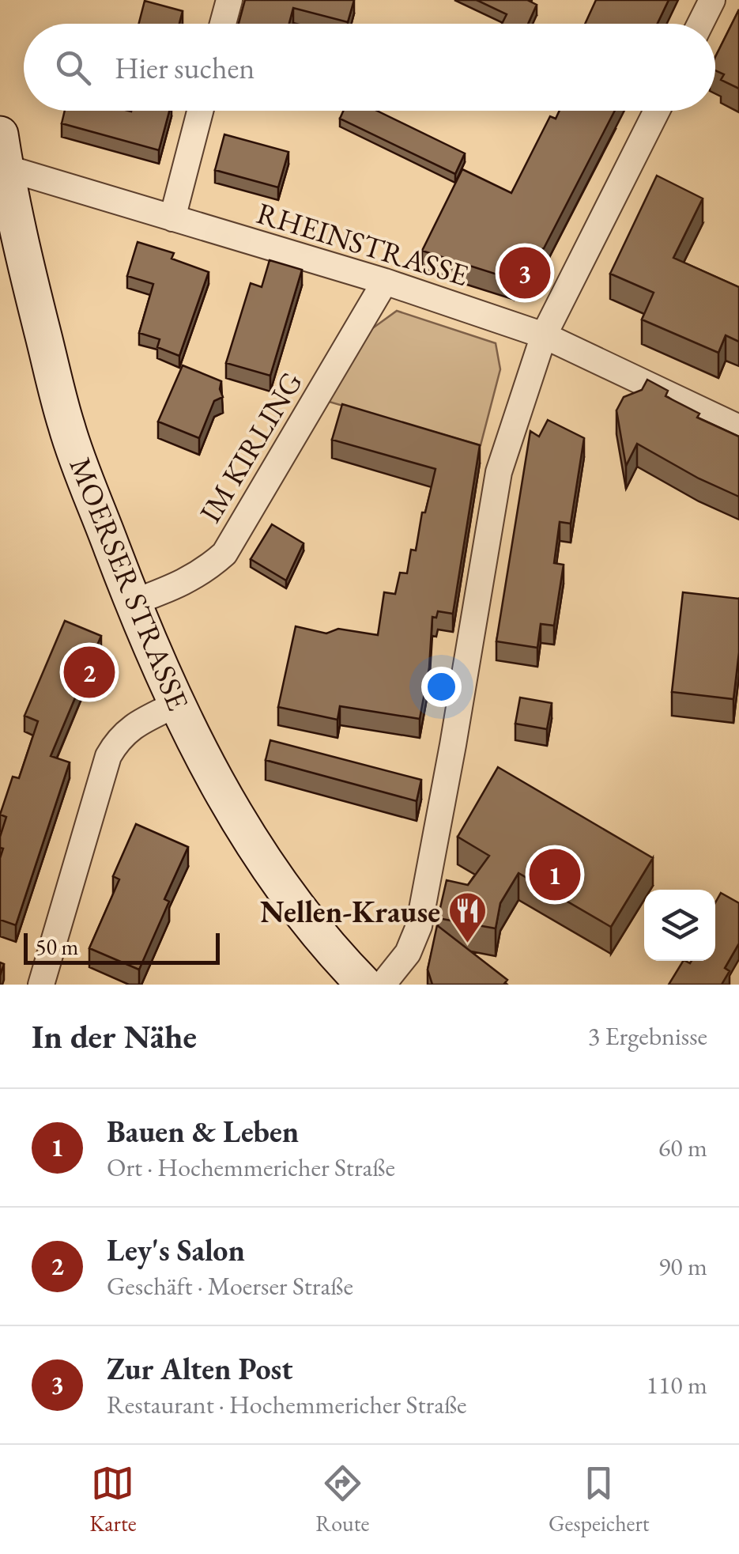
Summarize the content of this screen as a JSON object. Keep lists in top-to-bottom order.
{
  "streets": {
    "main road": ["MOERSER STRASSE"],
    "street": ["RHEINSTRASSE", "IM KIRLING"]
  },
  "crossings": [
    ["RHEINSTRASSE", "IM KIRLING"],
    ["RHEINSTRASSE", "MOERSER STRASSE"],
    ["IM KIRLING", "MOERSER STRASSE"]
  ],
  "places": {
    "restaurant": ["Nellen-Krause"]
  },
  "scale_bar": "50 m",
  "page": {
    "search": "Hier suchen",
    "pins": ["3", "2", "1"],
    "scale": "50 m",
    "heading": ["In der Nähe", "3 Ergebnisse"],
    "list": [
      {
        "mark": "1",
        "name": "Bauen & Leben",
        "note": "Ort · Hochemmericher Straße",
        "value": "60 m"
      },
      {
        "mark": "2",
        "name": "Ley's Salon",
        "note": "Geschäft · Moerser Straße",
        "value": "90 m"
      },
      {
        "mark": "3",
        "name": "Zur Alten Post",
        "note": "Restaurant · Hochemmericher Straße",
        "value": "110 m"
      }
    ],
    "nav": ["Karte", "Route", "Gespeichert"]
  }
}
